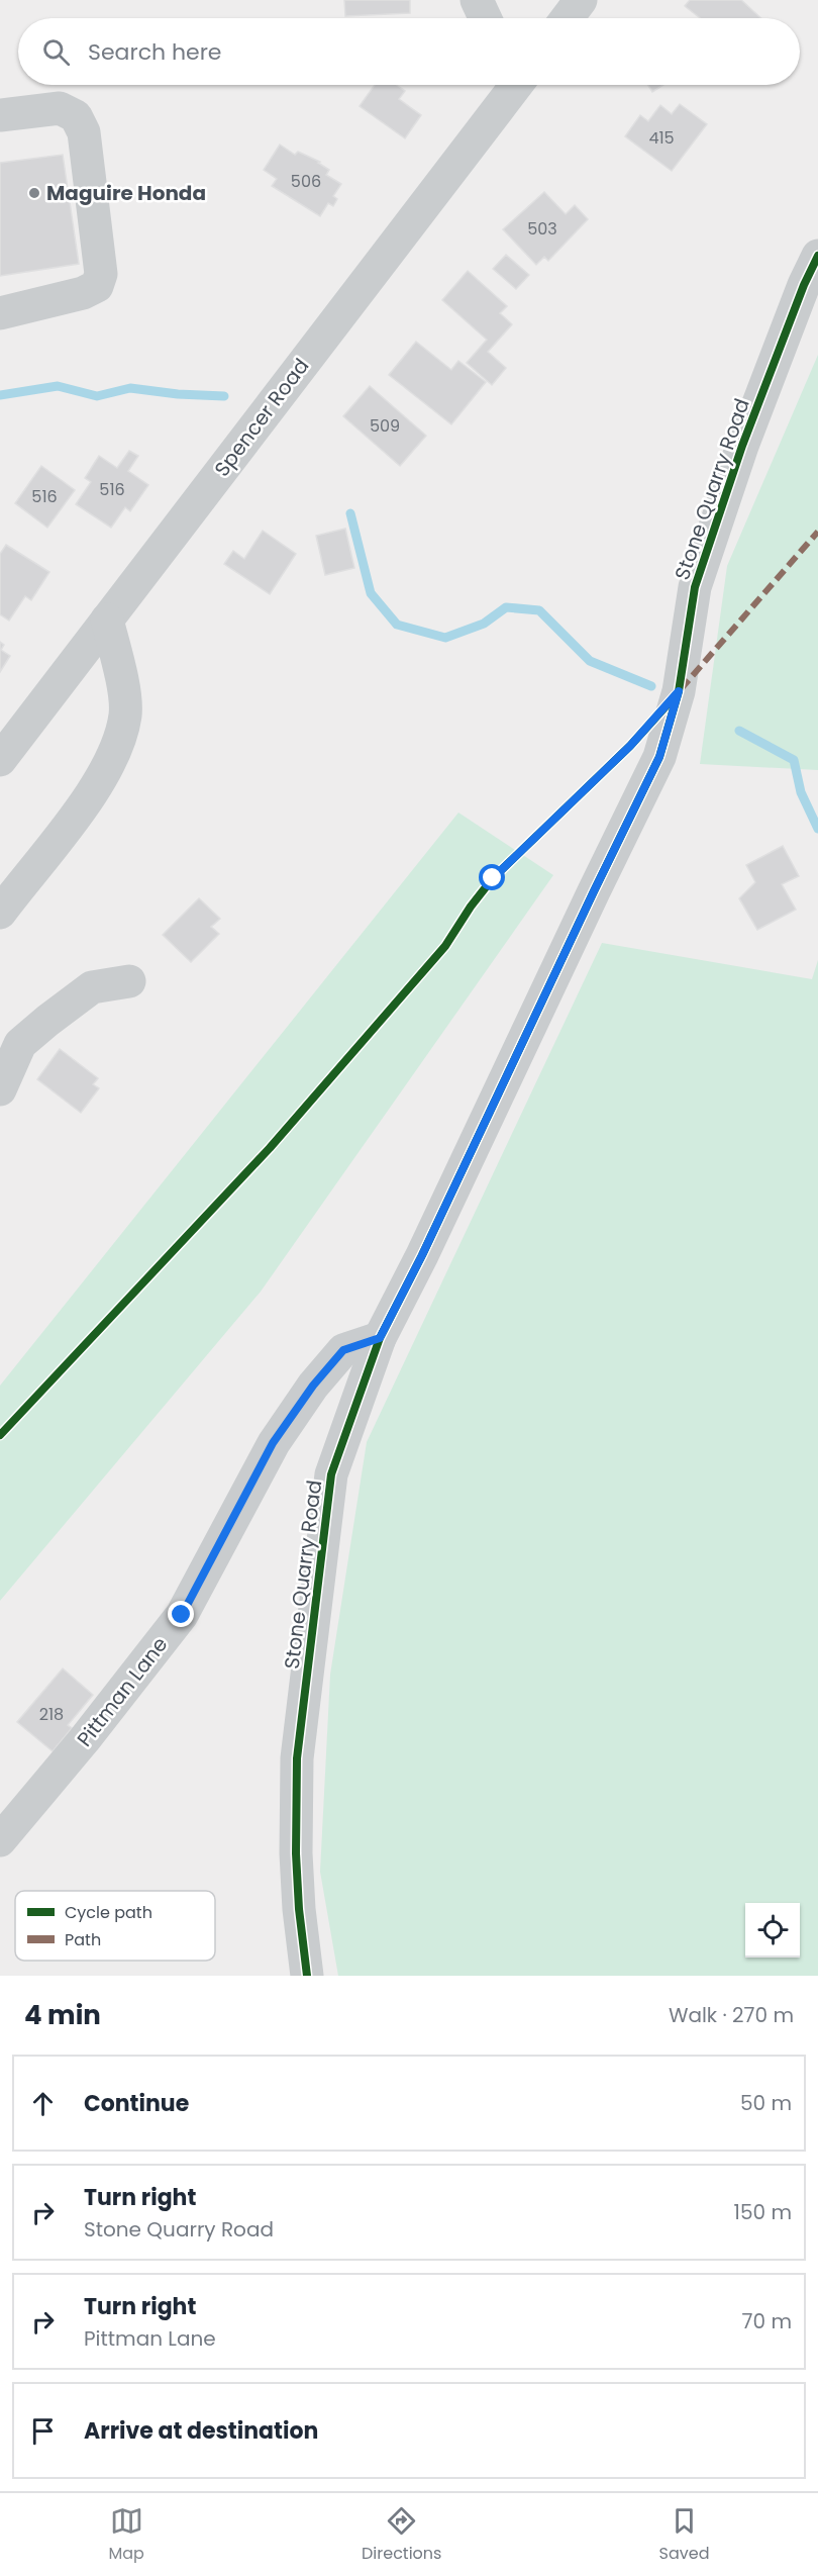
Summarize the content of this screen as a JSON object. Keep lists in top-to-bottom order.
{
  "streets": {
    "street": ["Spencer Road", "Stone Quarry Road", "Pittman Lane"]
  },
  "crossings": [
    ["Stone Quarry Road", "Pittman Lane"]
  ],
  "places": ["Maguire Honda"],
  "house_numbers": [
    "415",
    "506",
    "503",
    "509",
    "516",
    "516",
    "218"
  ],
  "legend": ["Cycle path", "Path"],
  "page": {
    "search": "Search here",
    "heading": ["4 min", "Walk · 270 m"],
    "list": [
      ["Continue", "50 m"],
      ["Turn right", "Stone Quarry Road", "150 m"],
      ["Turn right", "Pittman Lane", "70 m"],
      "Arrive at destination"
    ],
    "nav": ["Map", "Directions", "Saved"]
  }
}
